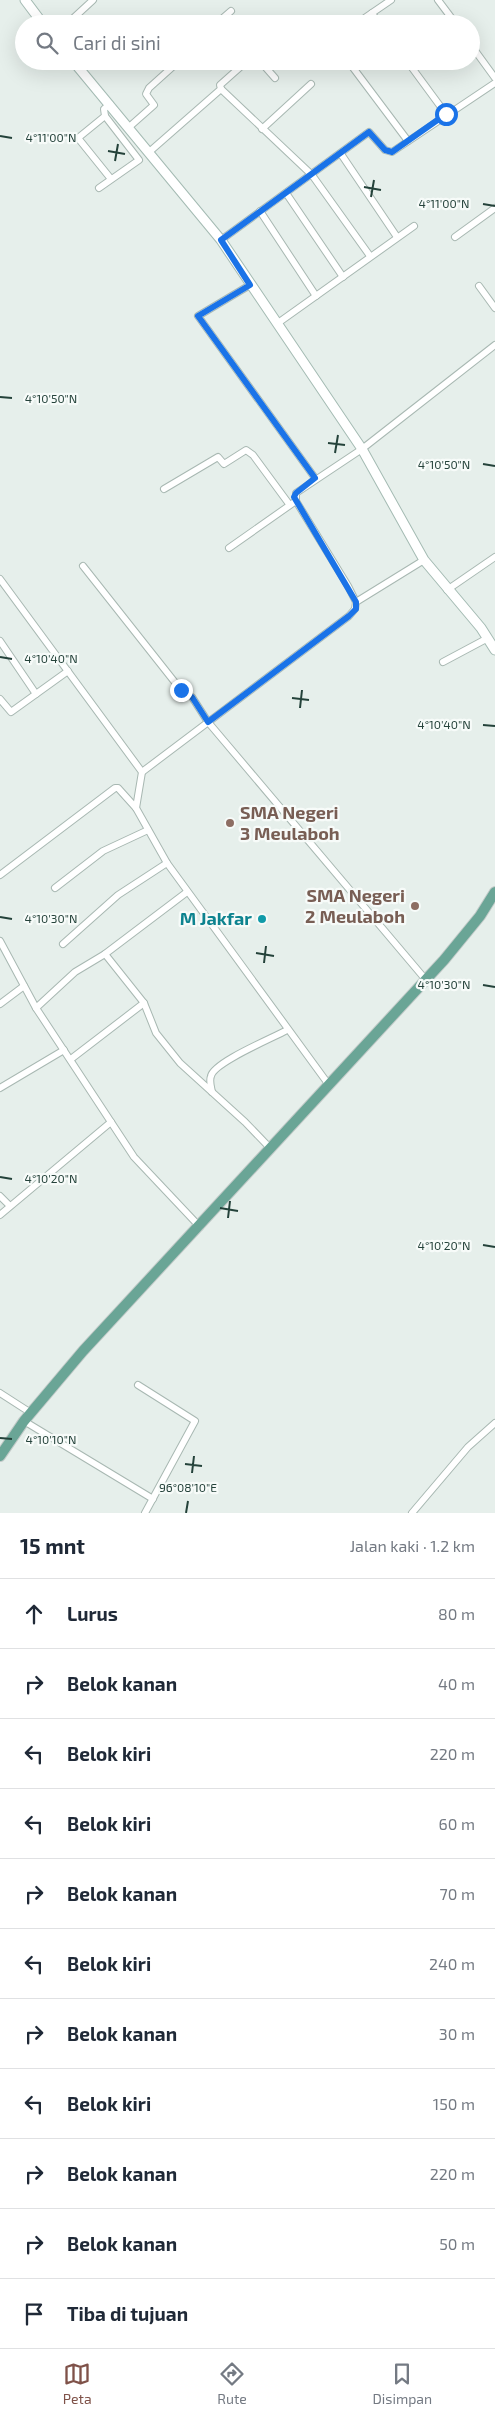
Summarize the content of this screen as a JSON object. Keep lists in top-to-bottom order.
{
  "places": ["SMA Negeri 3 Meulaboh", "SMA Negeri 2 Meulaboh", "M Jakfar"],
  "page": {
    "search": "Cari di sini",
    "heading": ["15 mnt", "Jalan kaki · 1.2 km"],
    "list": [
      ["Lurus", "80 m"],
      ["Belok kanan", "40 m"],
      ["Belok kiri", "220 m"],
      ["Belok kiri", "60 m"],
      ["Belok kanan", "70 m"],
      ["Belok kiri", "240 m"],
      ["Belok kanan", "30 m"],
      ["Belok kiri", "150 m"],
      ["Belok kanan", "220 m"],
      ["Belok kanan", "50 m"],
      "Tiba di tujuan"
    ],
    "nav": ["Peta", "Rute", "Disimpan"]
  },
  "coordinates": [
    "4°11'00\"N",
    "4°10'50\"N",
    "4°10'40\"N",
    "4°10'30\"N",
    "4°10'20\"N",
    "4°10'10\"N",
    "96°08'10\"E"
  ]
}
